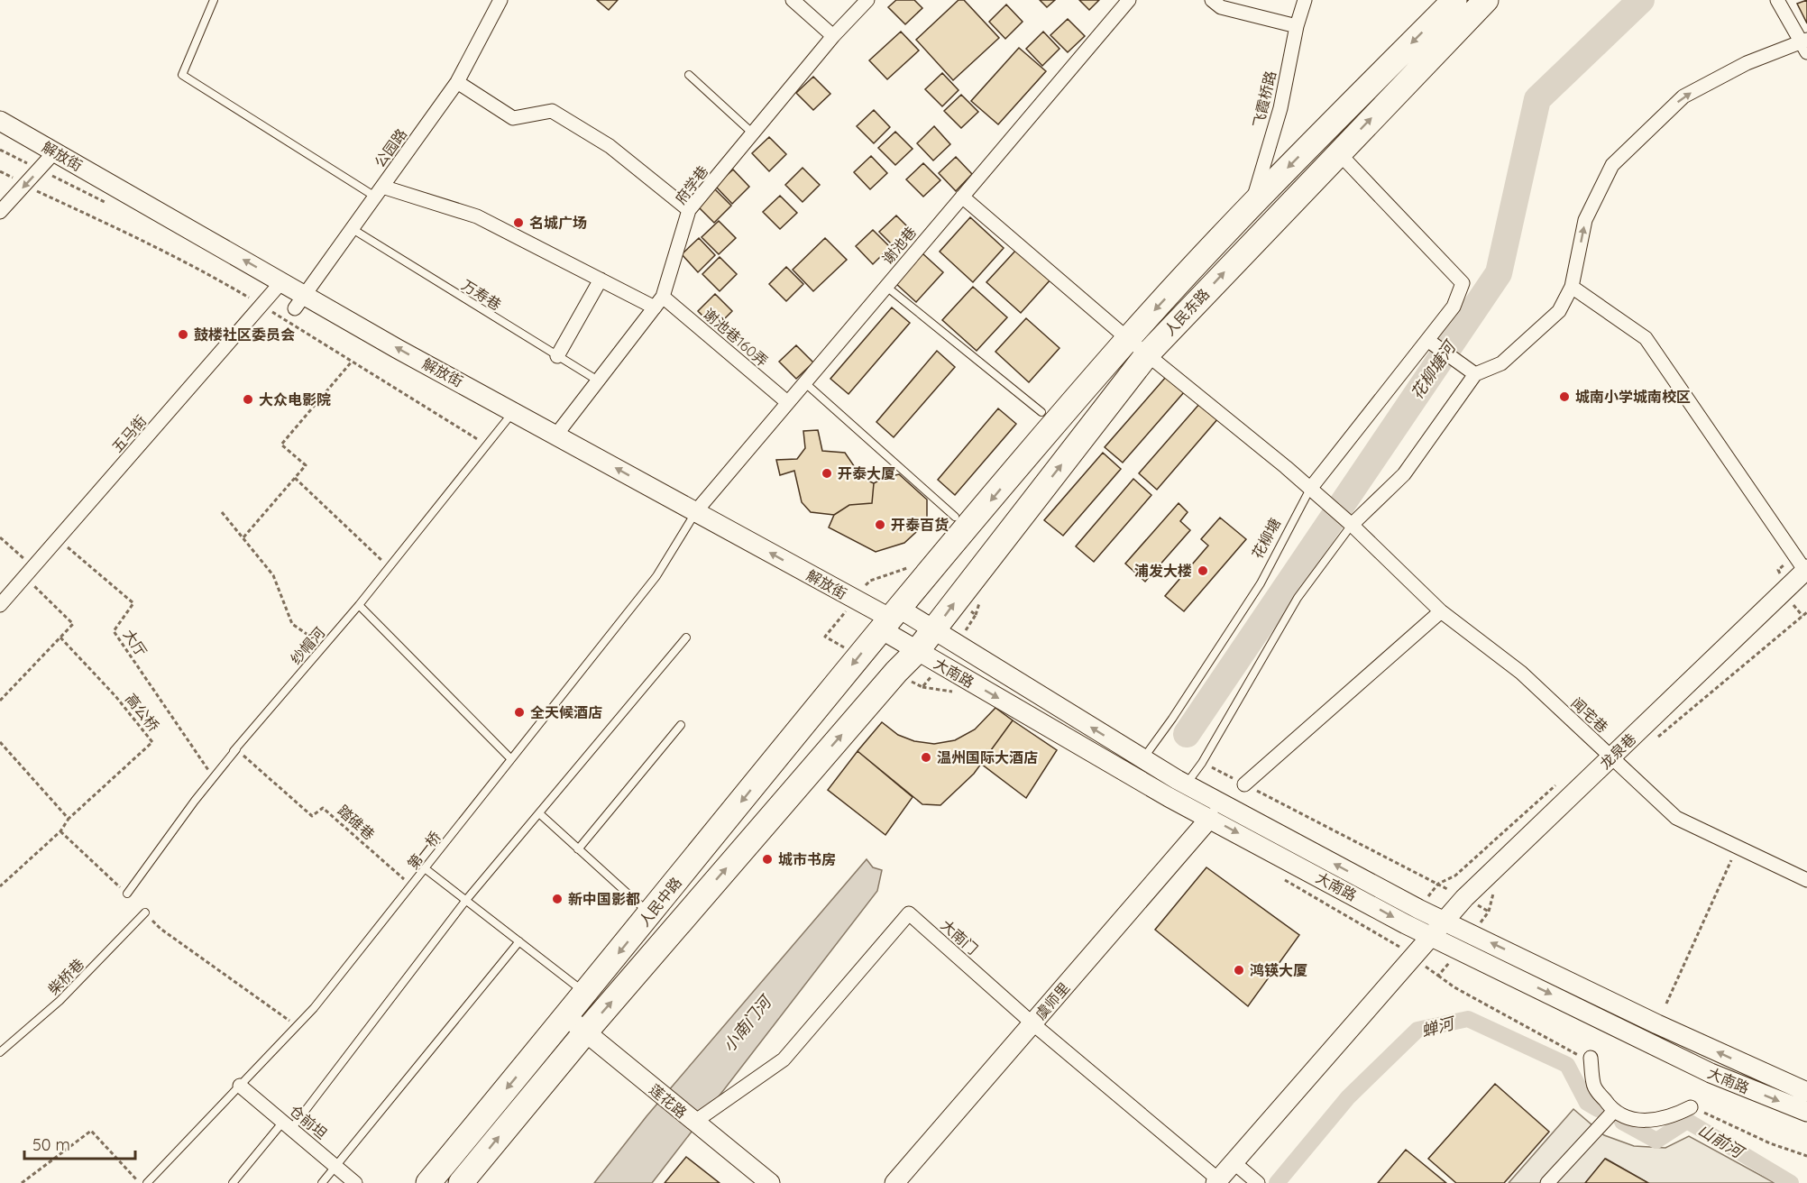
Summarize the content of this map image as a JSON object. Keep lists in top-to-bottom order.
{
  "streets": {
    "highway": ["人民东路", "人民中路"],
    "street": [
      "飞霞桥路",
      "公园路",
      "解放街",
      "府学巷",
      "谢池巷",
      "谢池巷160弄",
      "五马街",
      "花柳塘",
      "大南路",
      "闻宅巷",
      "龙泉巷",
      "大南门",
      "虞师里",
      "莲花路",
      "仓前坦"
    ],
    "lane": [
      "万寿巷",
      "纱帽河",
      "第一桥",
      "柴桥巷"
    ],
    "path": ["大厅", "高公桥", "踏碓巷"]
  },
  "crossings": [
    ["飞霞桥路", "人民东路"],
    ["公园路", "解放街"],
    ["公园路", "万寿巷"],
    ["公园路", "谢池巷160弄"],
    ["解放街", "府学巷"],
    ["解放街", "谢池巷"],
    ["解放街", "人民东路"],
    ["解放街", "五马街"],
    ["解放街", "纱帽河"],
    ["解放街", "大南路"],
    ["解放街", "第一桥"],
    ["解放街", "人民中路"],
    ["府学巷", "万寿巷"],
    ["府学巷", "谢池巷160弄"],
    ["谢池巷", "谢池巷160弄"],
    ["谢池巷", "闻宅巷"],
    ["谢池巷", "第一桥"],
    ["人民东路", "花柳塘"],
    ["人民东路", "大南路"],
    ["人民东路", "闻宅巷"],
    ["人民东路", "人民中路"],
    ["五马街", "大厅"],
    ["花柳塘", "大南路"],
    ["花柳塘", "闻宅巷"],
    ["大厅", "纱帽河"],
    ["纱帽河", "踏碓巷"],
    ["大南路", "龙泉巷"],
    ["大南路", "人民中路"],
    ["大南路", "虞师里"],
    ["闻宅巷", "龙泉巷"],
    ["踏碓巷", "第一桥"],
    ["第一桥", "仓前坦"],
    ["人民中路", "莲花路"],
    ["大南门", "虞师里"],
    ["大南门", "莲花路"]
  ],
  "one_way": ["解放街"],
  "water": [
    "花柳塘河",
    "小南门河",
    "蝉河",
    "山前河"
  ],
  "places": [
    "名城广场",
    "鼓楼社区委员会",
    "城南小学城南校区",
    "大众电影院",
    "开泰大厦",
    "开泰百货",
    "浦发大楼",
    "全天候酒店",
    "温州国际大酒店",
    "城市书房",
    "新中国影都",
    "鸿锳大厦"
  ],
  "scale_bar": "50 m"
}
